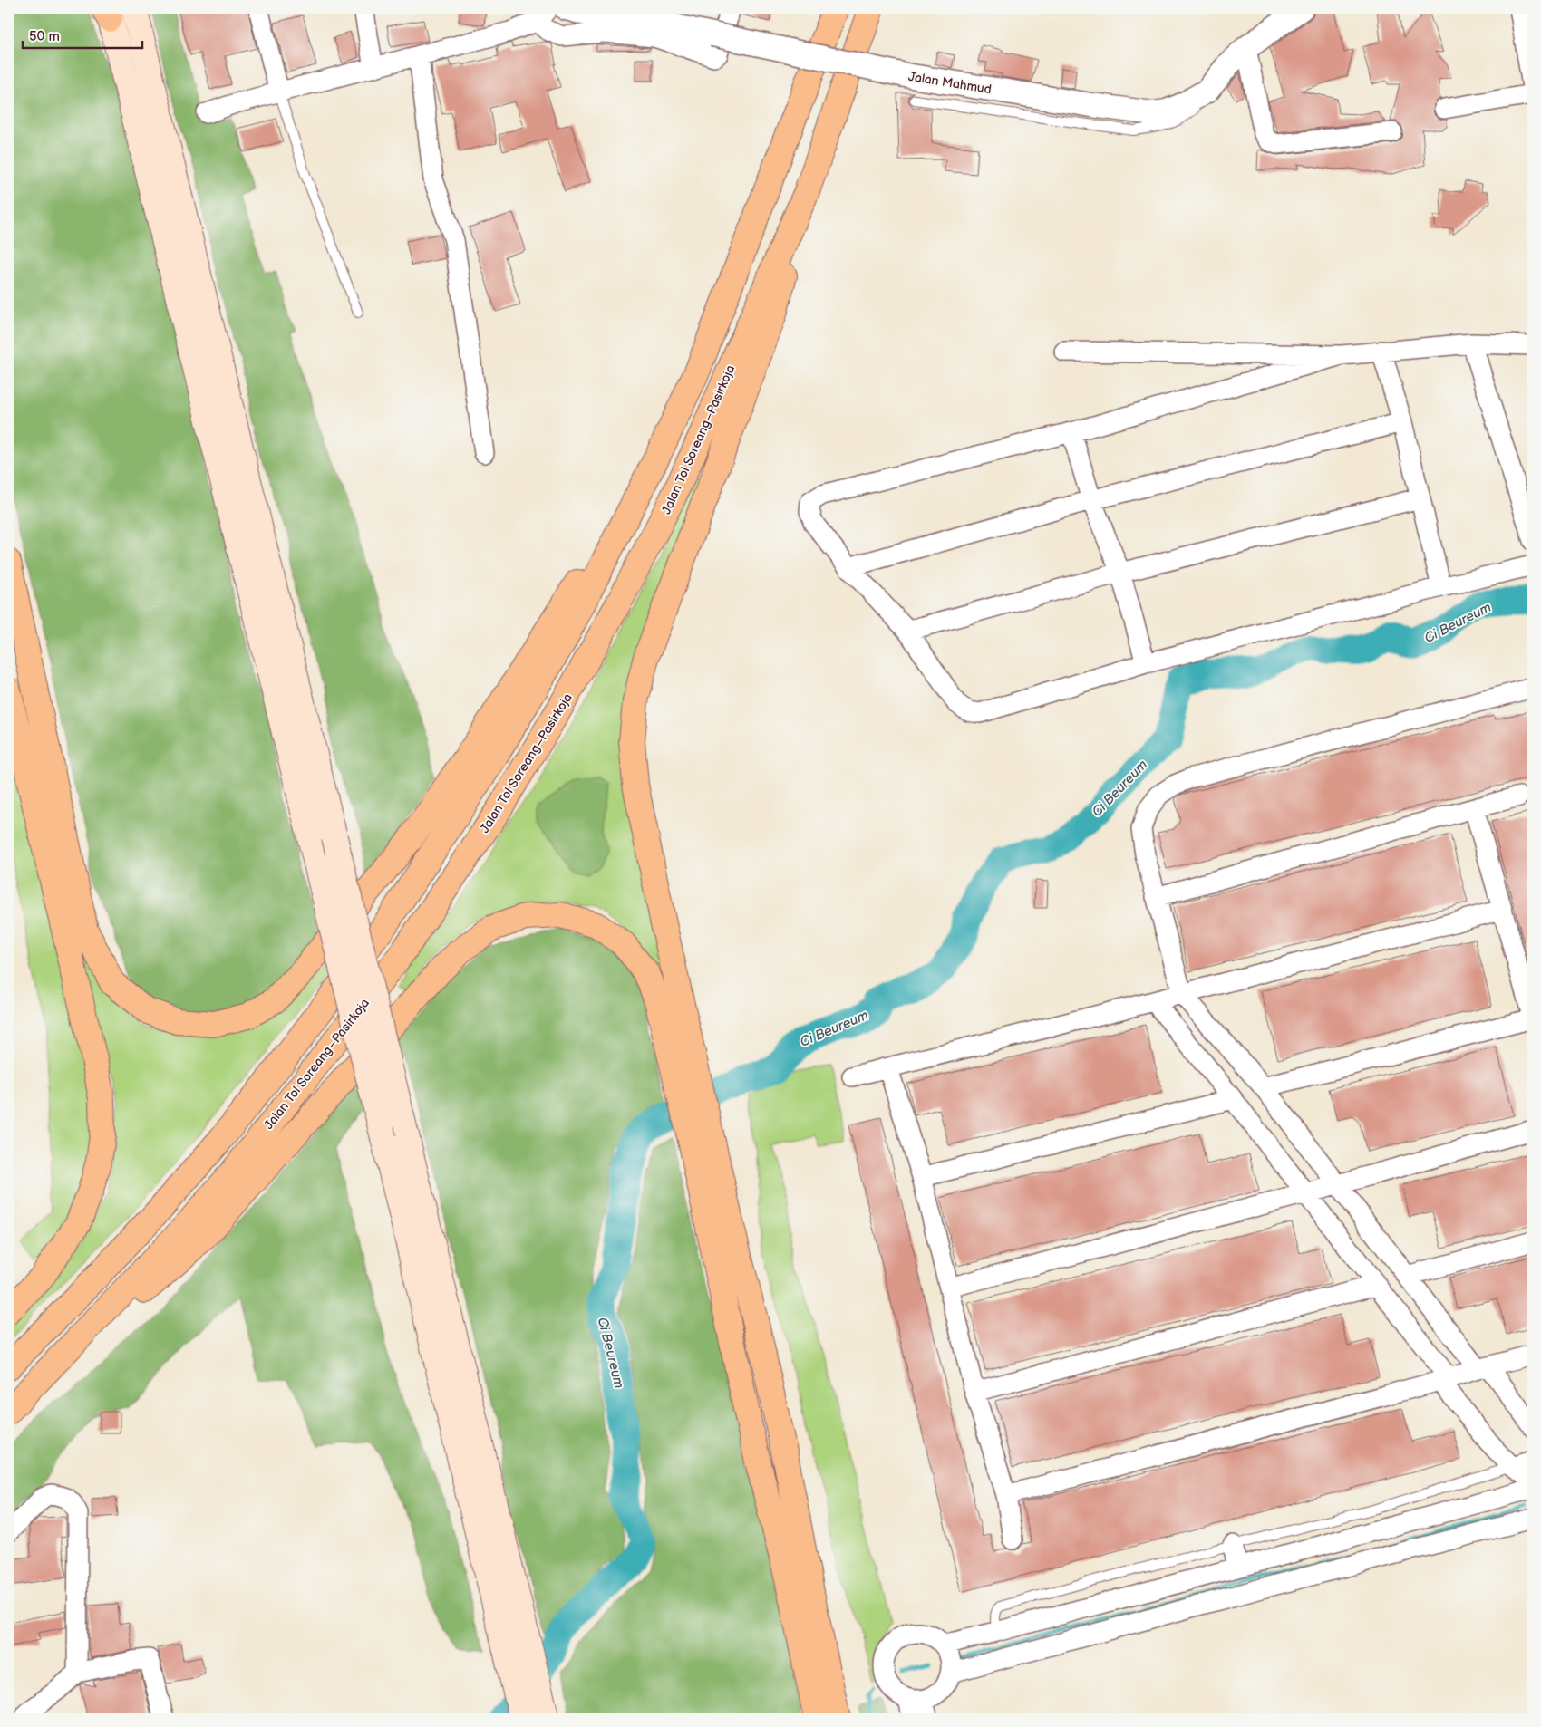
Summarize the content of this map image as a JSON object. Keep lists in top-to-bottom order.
{
  "streets": {
    "highway": ["Jalan Tol Soreang–Pasirkoja"],
    "street": ["Jalan Mahmud"]
  },
  "water": ["Ci Beureum"],
  "scale_bar": "50 m"
}
